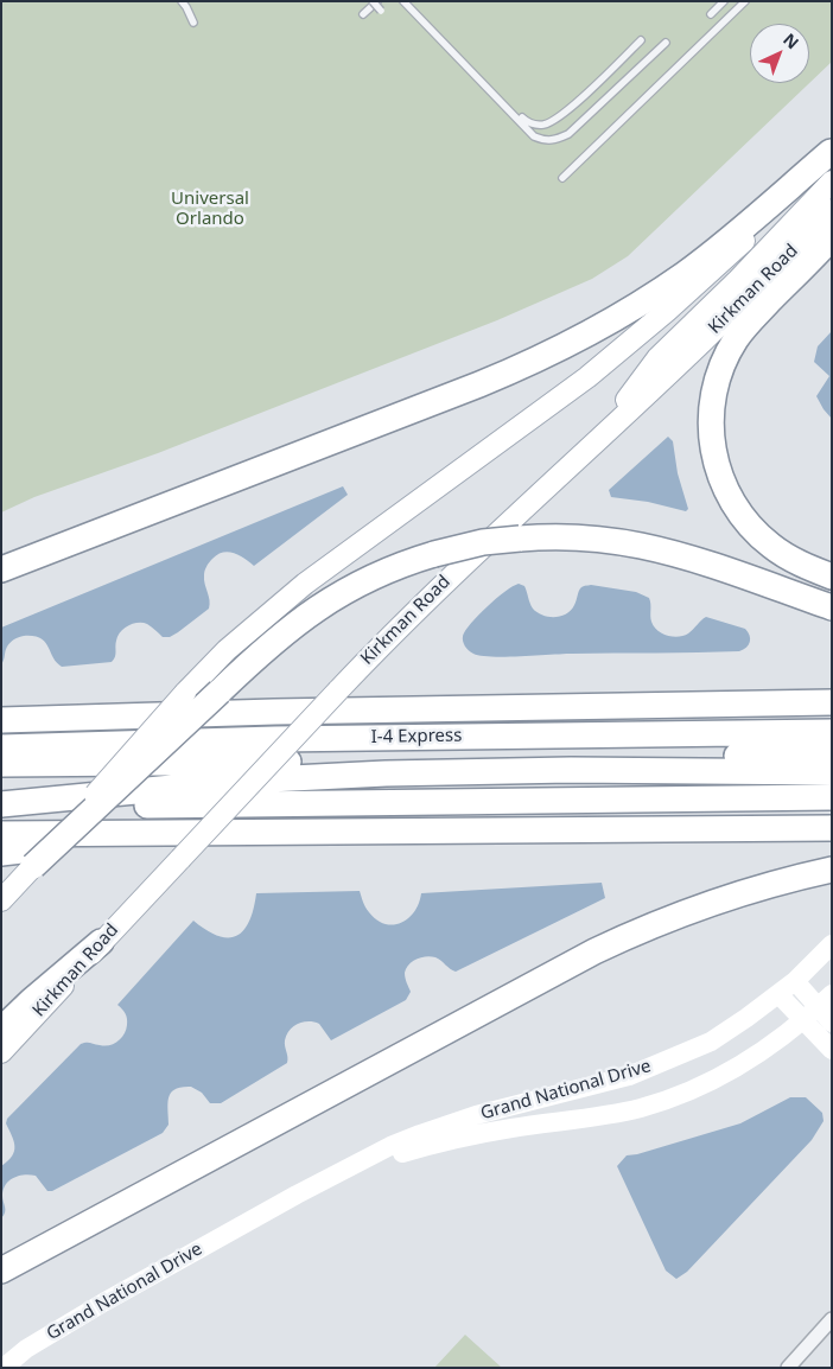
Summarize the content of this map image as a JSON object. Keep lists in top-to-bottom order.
{
  "streets": {
    "highway": ["I-4 Express"],
    "main road": ["Kirkman Road"],
    "street": ["Grand National Drive"]
  },
  "parks": ["Universal Orlando"],
  "north": "top right"
}
